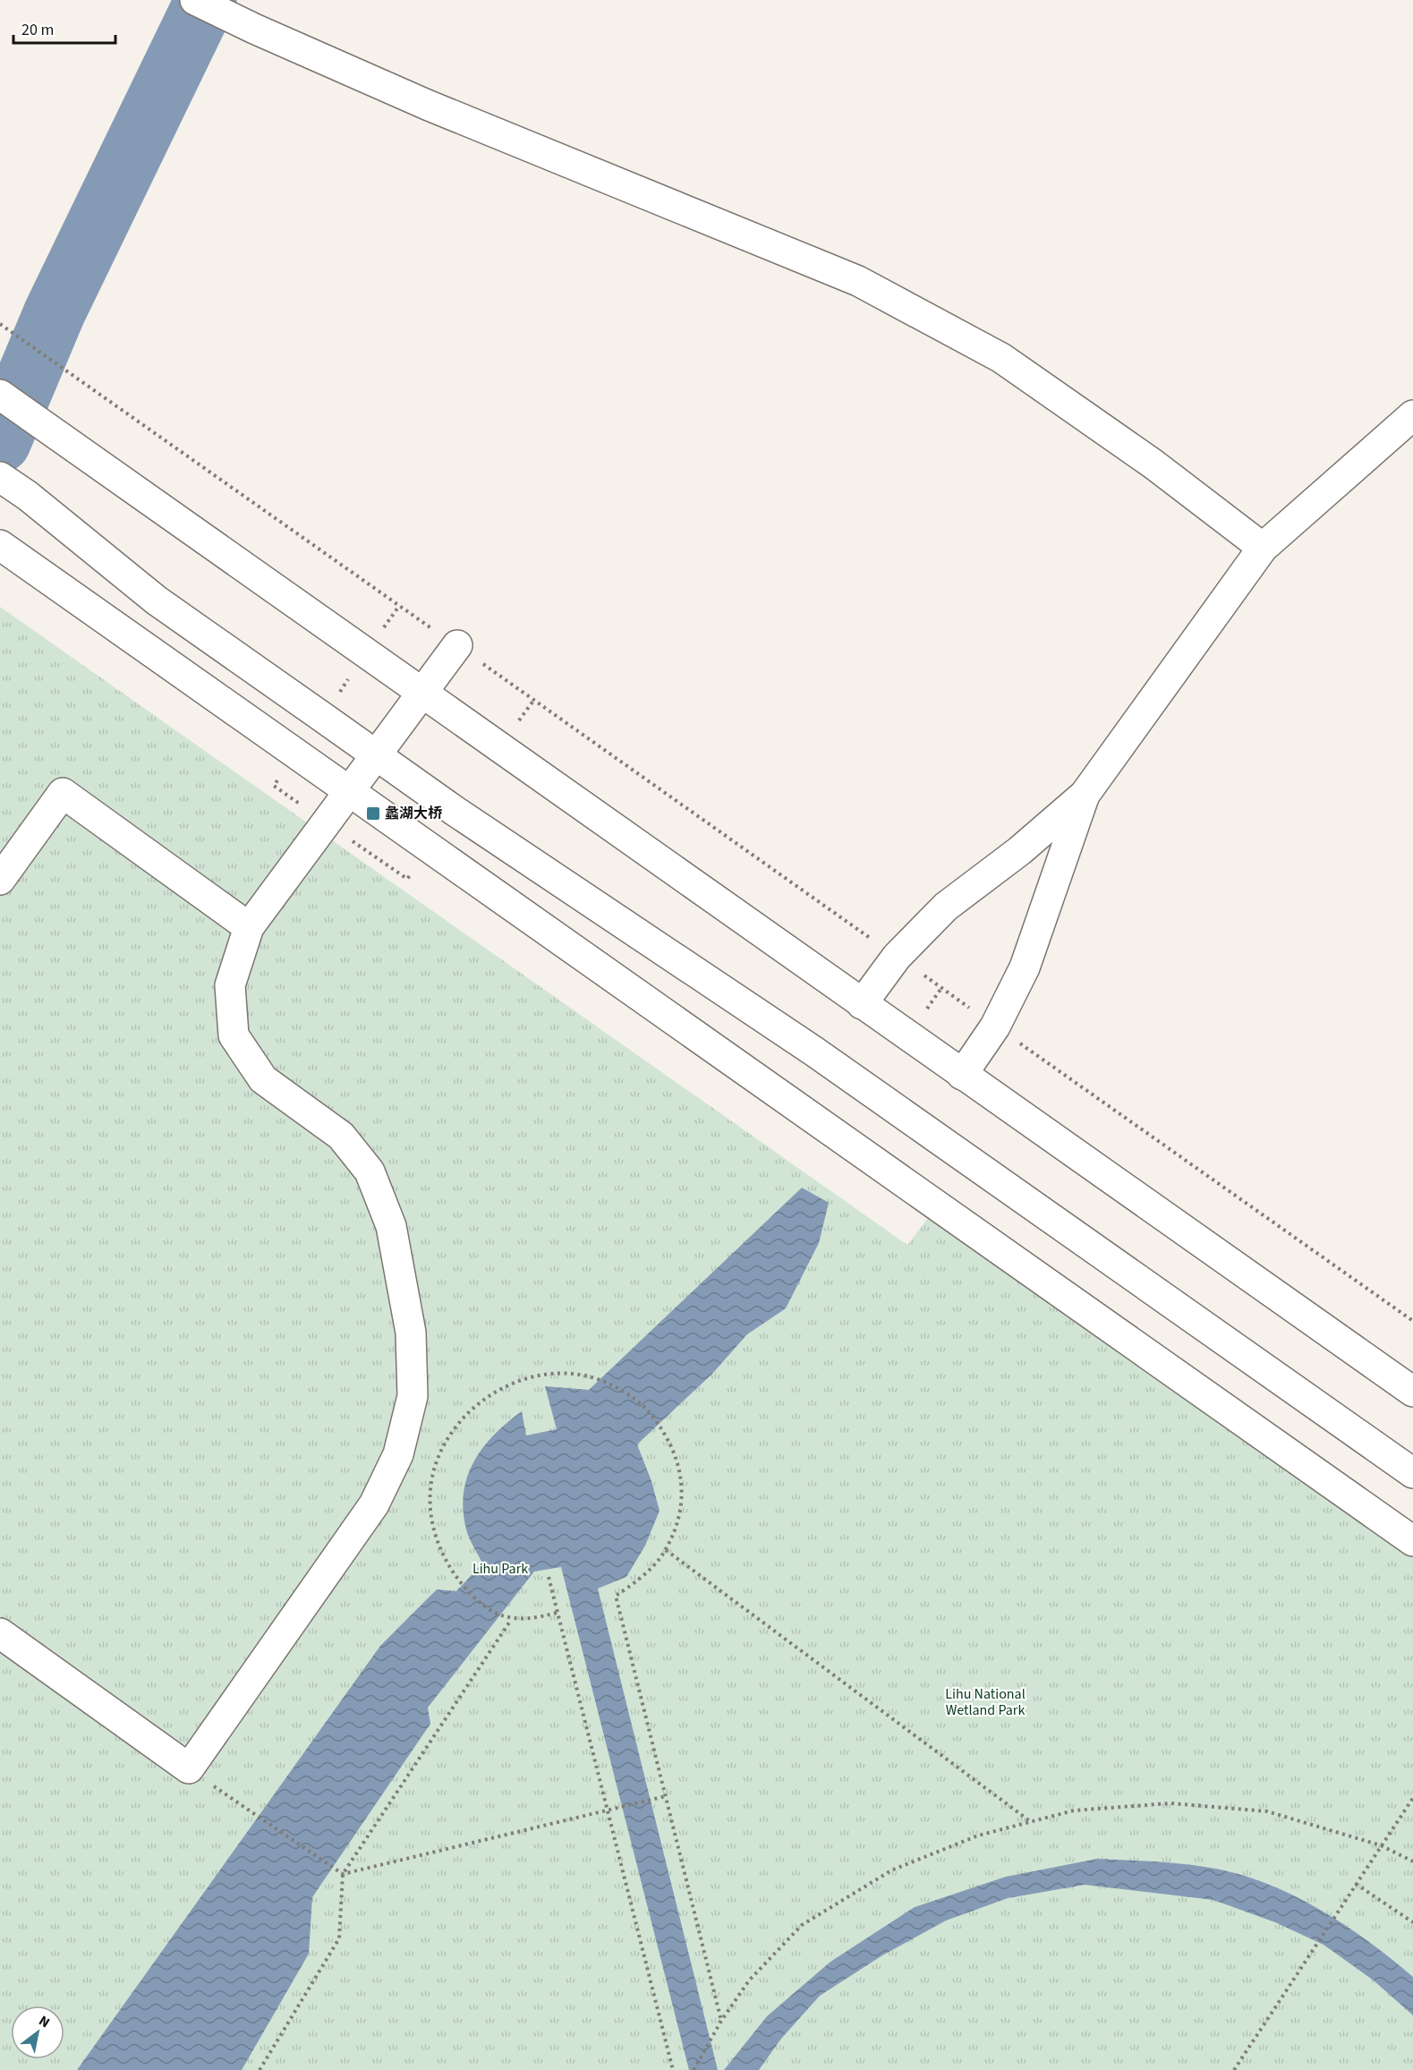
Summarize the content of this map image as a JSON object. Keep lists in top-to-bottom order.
{
  "parks": ["Lihu Park", "Lihu National Wetland Park"],
  "places": {
    "transit": ["蠡湖大桥"]
  },
  "scale_bar": "20 m",
  "north": "top right"
}
